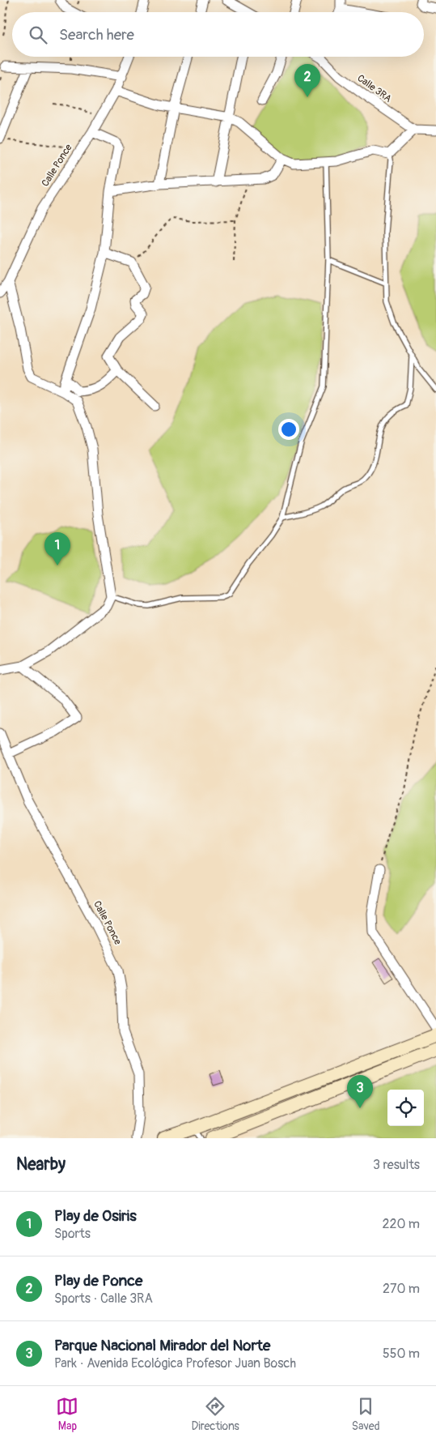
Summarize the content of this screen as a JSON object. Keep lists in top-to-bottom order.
{
  "streets": {
    "street": ["Calle 3RA", "Calle Ponce"]
  },
  "page": {
    "search": "Search here",
    "pins": ["2", "1", "3"],
    "heading": ["Nearby", "3 results"],
    "list": [
      {
        "mark": "1",
        "name": "Play de Osiris",
        "note": "Sports",
        "value": "220 m"
      },
      {
        "mark": "2",
        "name": "Play de Ponce",
        "note": "Sports · Calle 3RA",
        "value": "270 m"
      },
      {
        "mark": "3",
        "name": "Parque Nacional Mirador del Norte",
        "note": "Park · Avenida Ecológica Profesor Juan Bosch",
        "value": "550 m"
      }
    ],
    "nav": ["Map", "Directions", "Saved"]
  }
}
